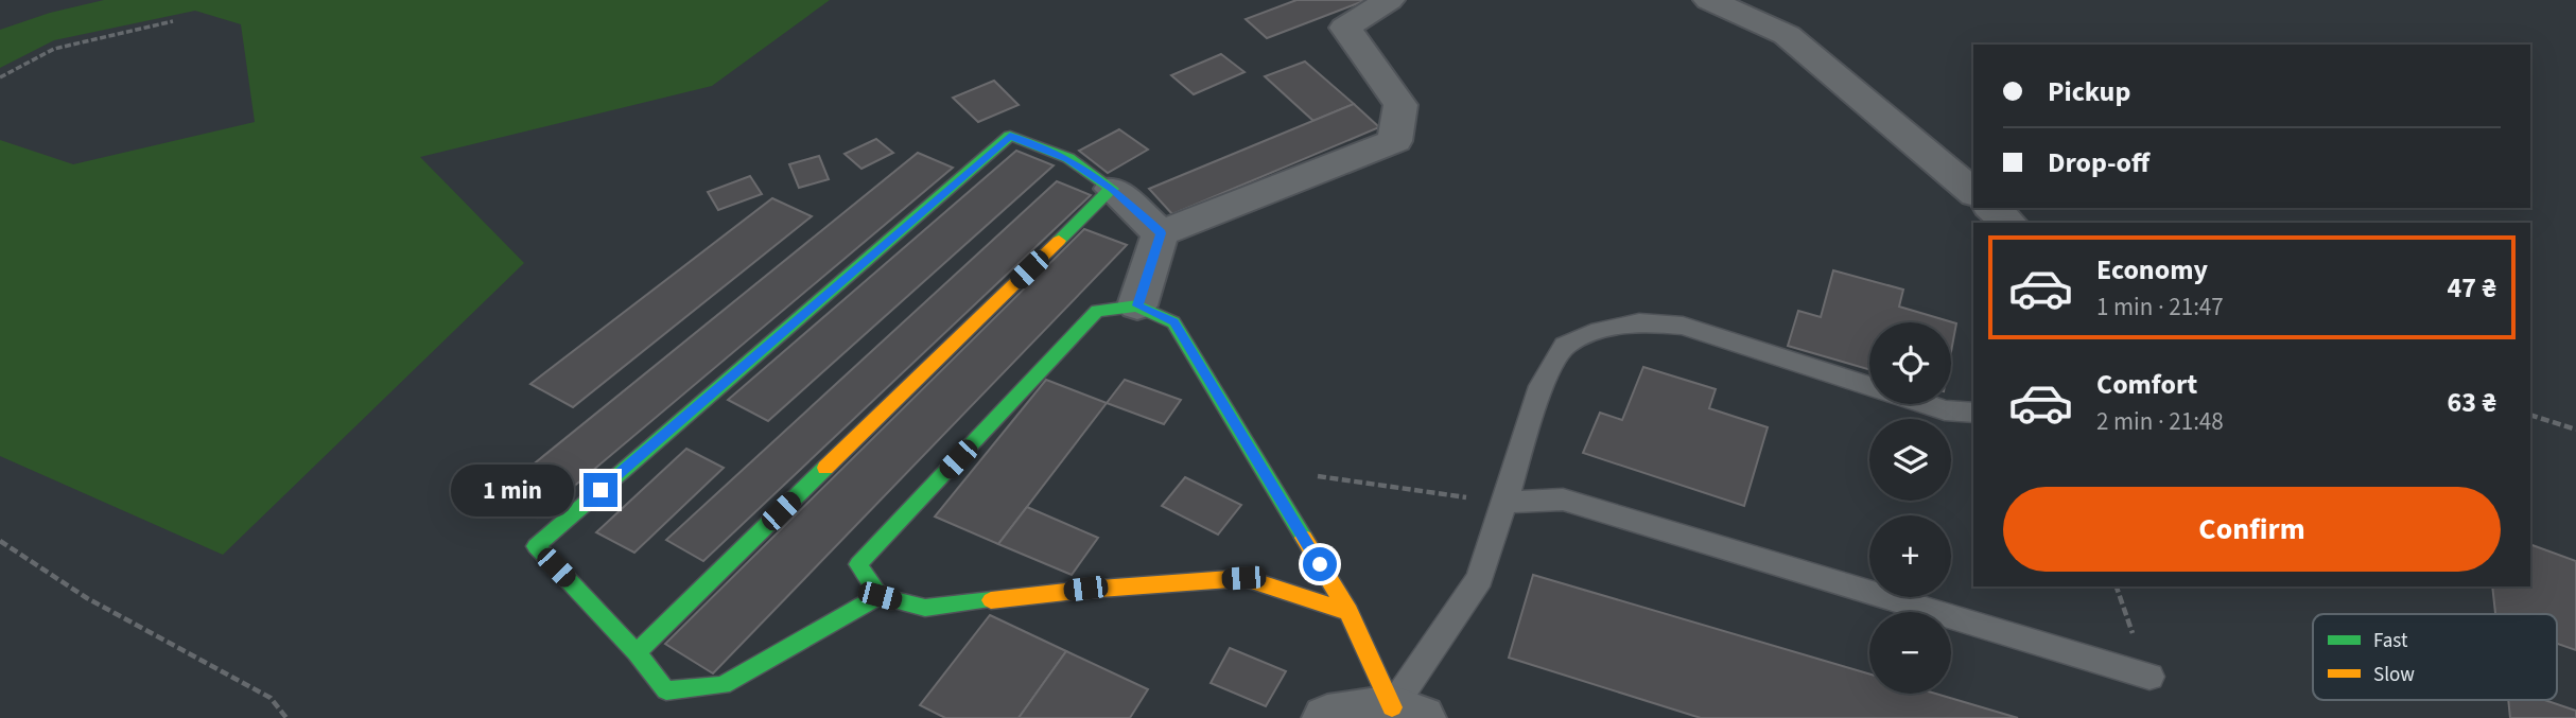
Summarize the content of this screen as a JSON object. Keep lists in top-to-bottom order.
{
  "legend": ["Fast", "Slow"],
  "page": {
    "banner": ["Pickup", "Drop-off"],
    "list": [
      {
        "name": "Economy",
        "note": "1 min · 21:47",
        "value": "47 ₴"
      },
      {
        "name": "Comfort",
        "note": "2 min · 21:48",
        "value": "63 ₴"
      }
    ],
    "map_buttons": ["+", "−"],
    "bubble": "1 min",
    "buttons": "Confirm"
  }
}
